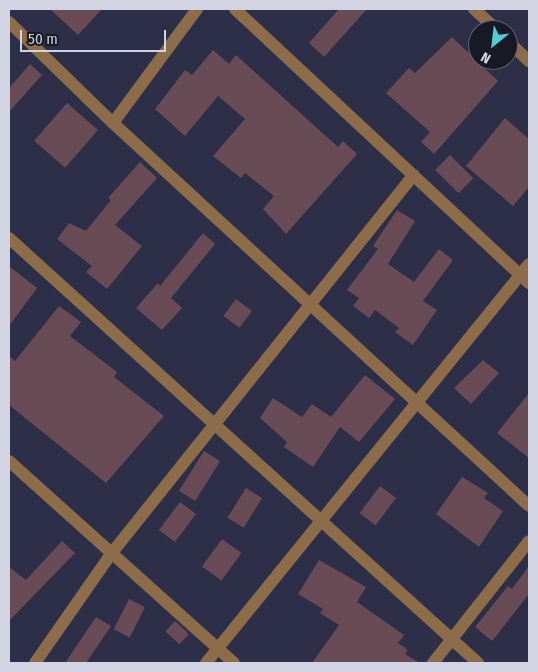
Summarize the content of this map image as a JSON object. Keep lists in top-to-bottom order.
{
  "scale_bar": "50 m",
  "north": "bottom left"
}
